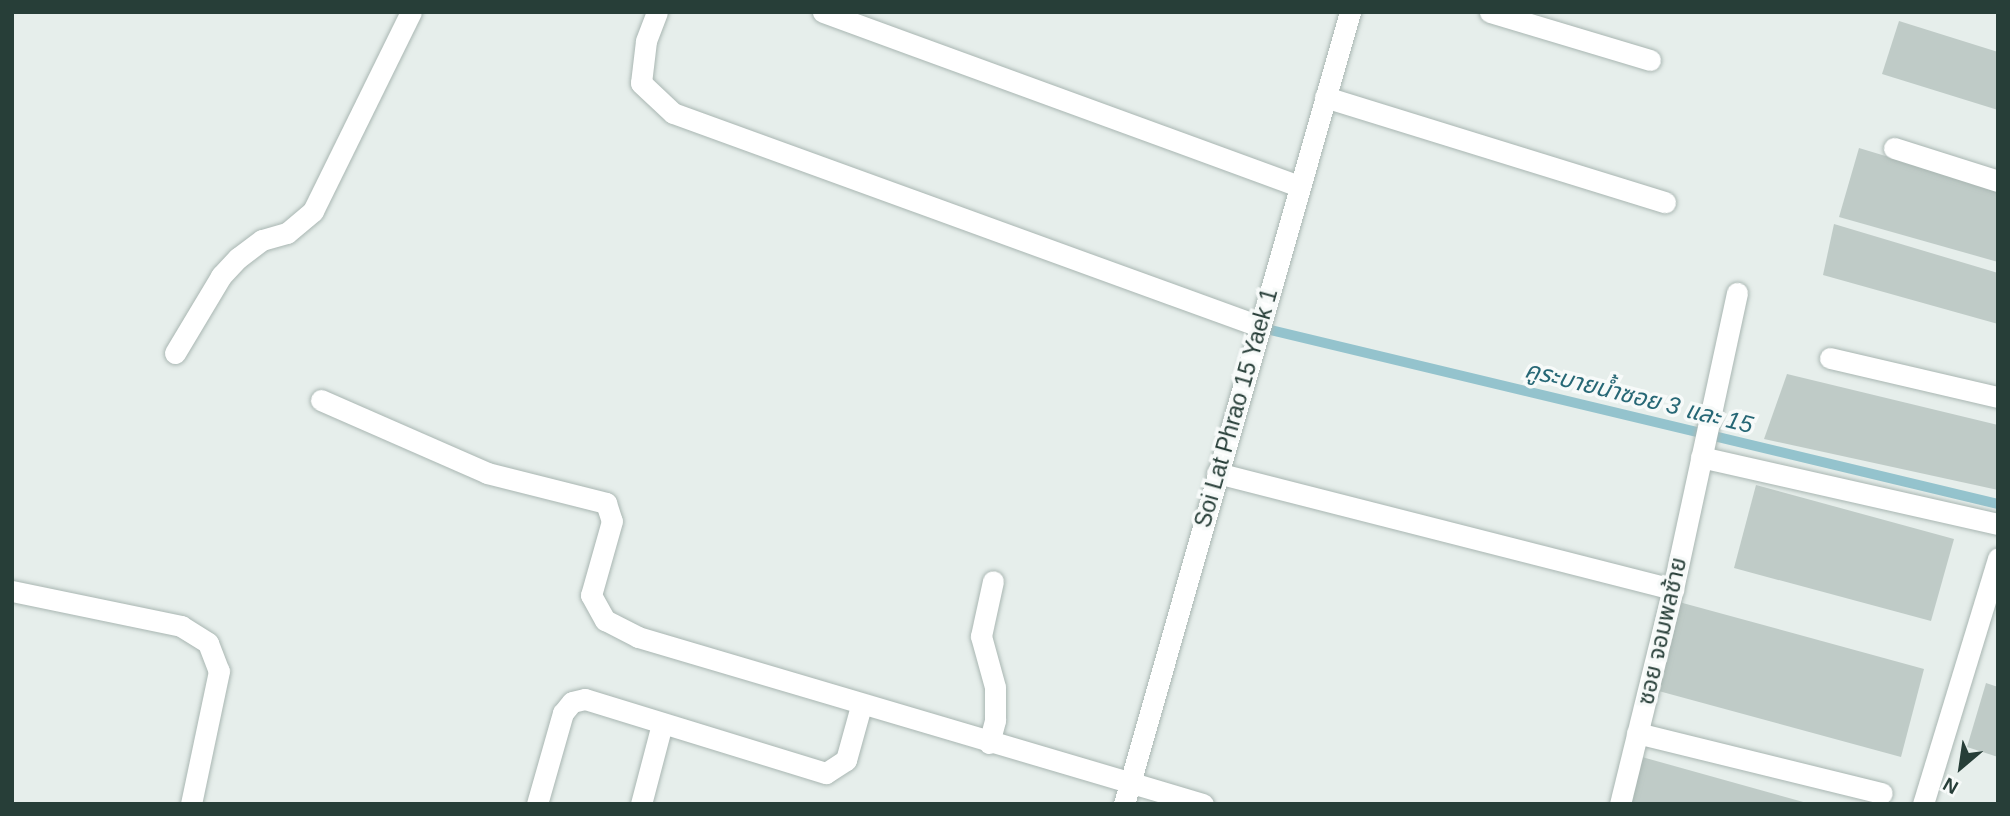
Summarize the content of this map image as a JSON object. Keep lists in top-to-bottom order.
{
  "streets": {
    "street": ["Soi Lat Phrao 15 Yaek 1", "ซอย จอมพลซ้าย"]
  },
  "water": ["คูระบายน้ำซอย 3 และ 15"],
  "north": "bottom left"
}
